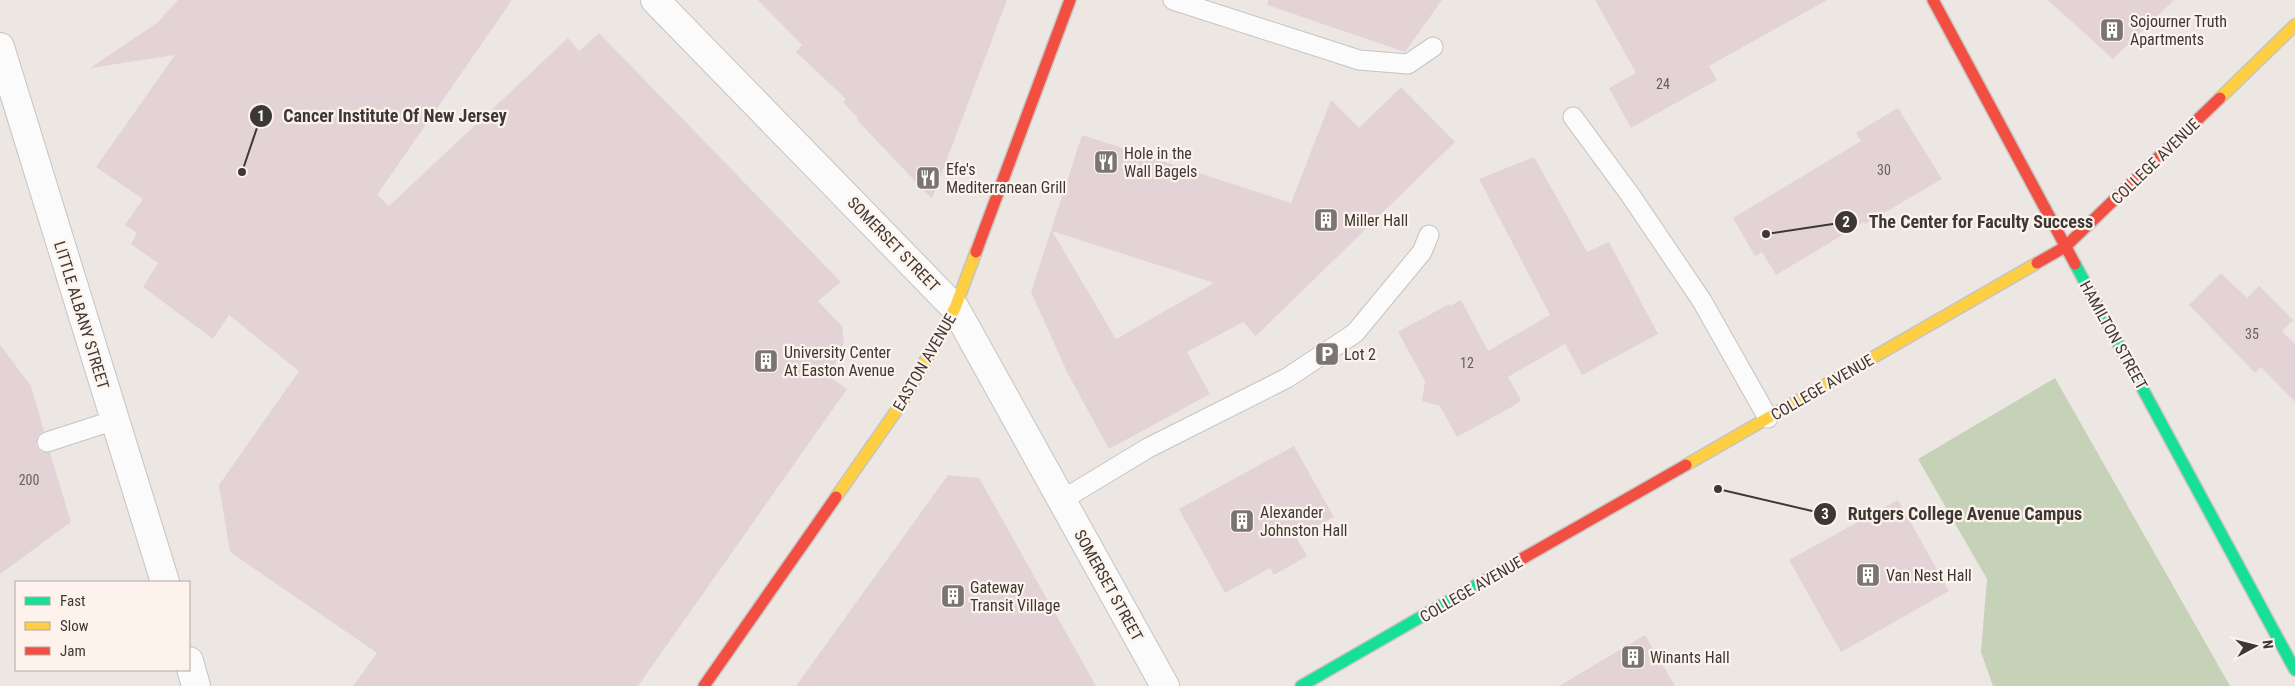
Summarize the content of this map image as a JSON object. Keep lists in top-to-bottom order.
{
  "streets": {
    "street": [
      "COLLEGE AVENUE",
      "SOMERSET STREET",
      "LITTLE ALBANY STREET",
      "HAMILTON STREET",
      "EASTON AVENUE"
    ]
  },
  "crossings": [
    ["COLLEGE AVENUE", "HAMILTON STREET"],
    ["SOMERSET STREET", "EASTON AVENUE"]
  ],
  "places": {
    "building": [
      "Sojourner Truth Apartments",
      "Miller Hall",
      "University Center At Easton Avenue",
      "Alexander Johnston Hall",
      "Van Nest Hall",
      "Gateway Transit Village",
      "Winants Hall"
    ],
    "restaurant": ["Hole in the Wall Bagels", "Efe's Mediterranean Grill"],
    "other": ["Cancer Institute Of New Jersey", "The Center for Faculty Success", "Rutgers College Avenue Campus"],
    "parking": ["Lot 2"]
  },
  "house_numbers": [
    "24",
    "30",
    "35",
    "12",
    "200"
  ],
  "legend": ["Fast", "Slow", "Jam"],
  "north": "right"
}
